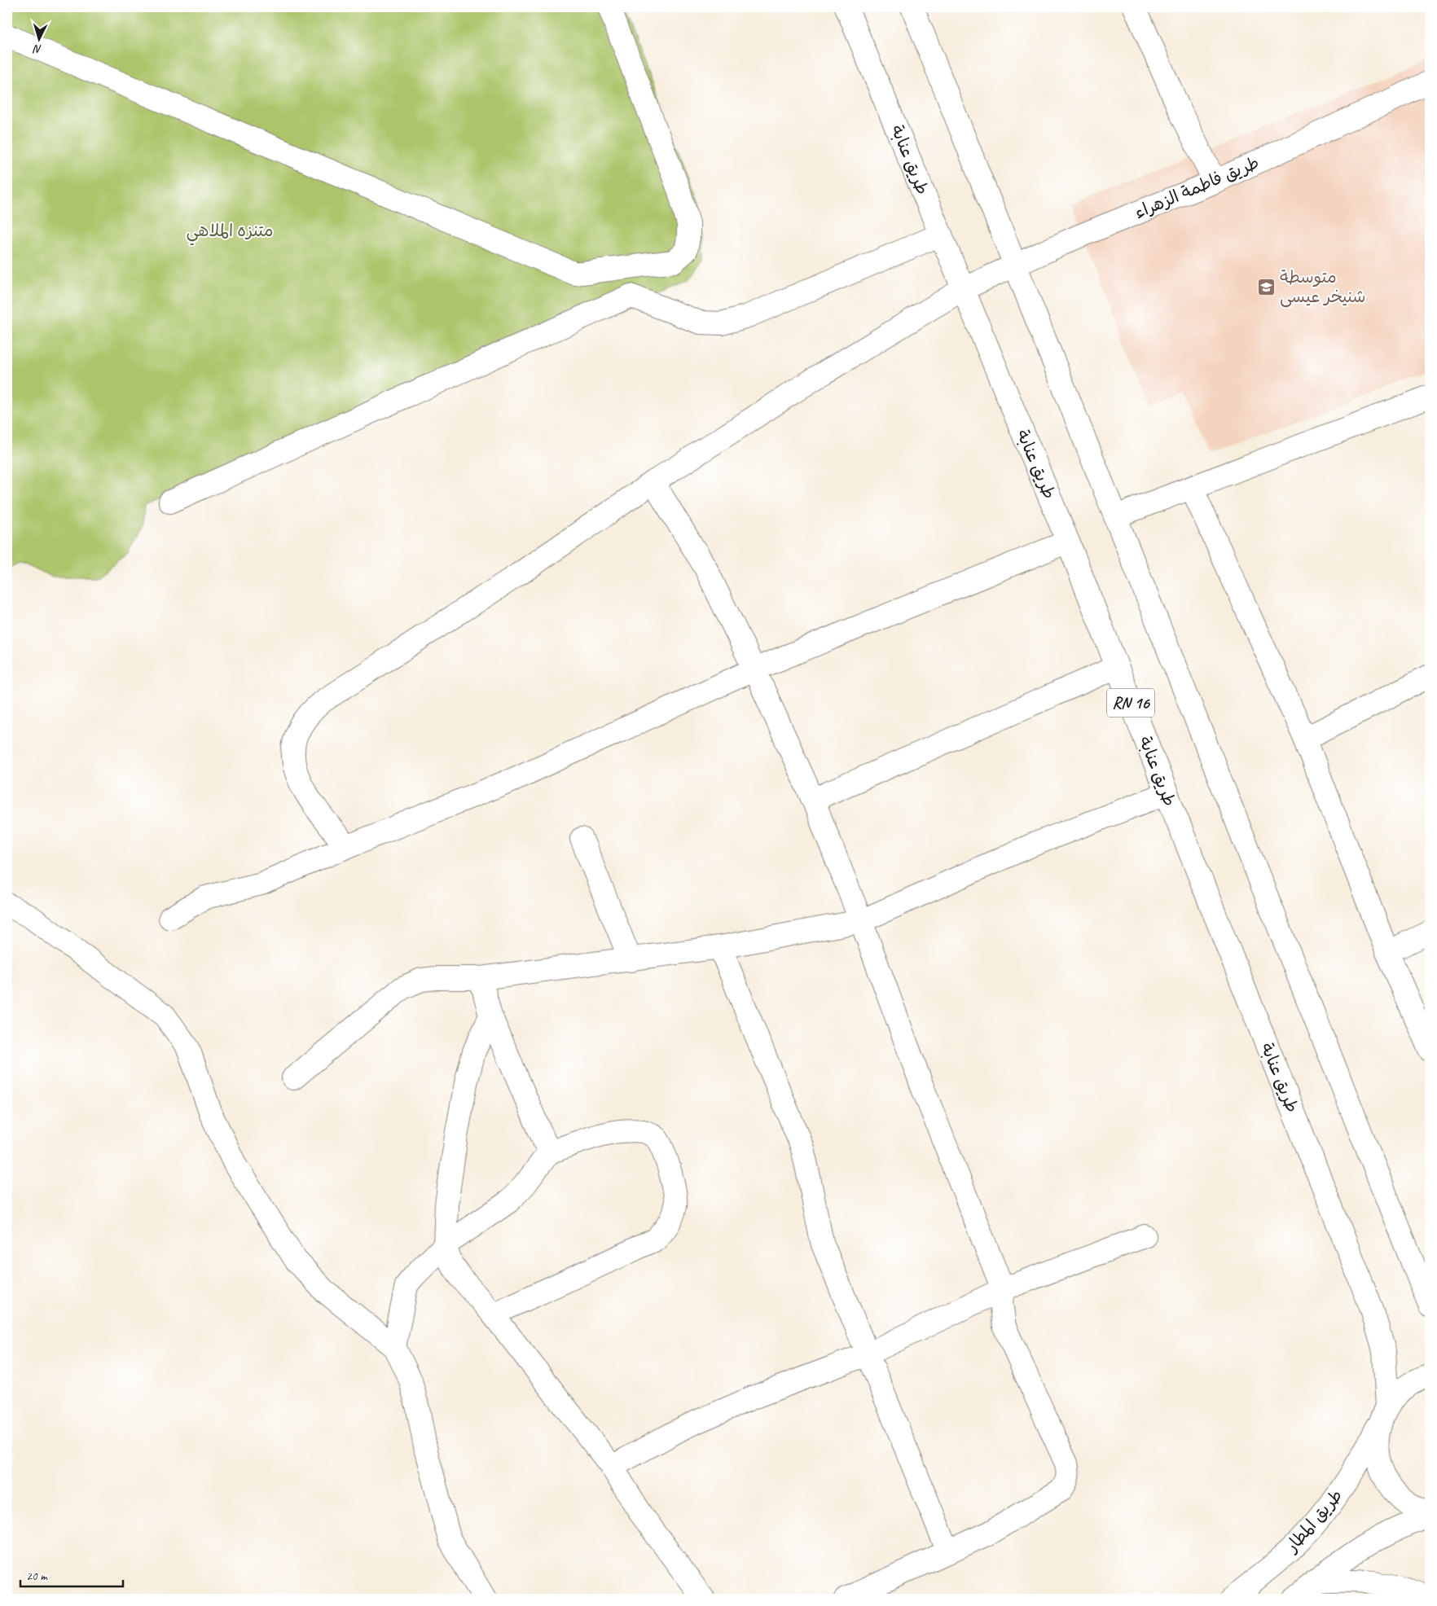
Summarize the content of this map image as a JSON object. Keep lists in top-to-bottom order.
{
  "streets": {
    "main road": [
      "طريق عنابة",
      "طريق فاطمة الزهراء",
      "RN 16",
      "طريق المطار"
    ]
  },
  "crossings": [
    ["طريق عنابة", "طريق فاطمة الزهراء"],
    ["طريق عنابة", "طريق المطار"]
  ],
  "parks": ["متنزه الملاهي"],
  "places": {
    "school or university": ["متوسطة شنيخر عيسى"]
  },
  "scale_bar": "20 m",
  "north": "bottom"
}
